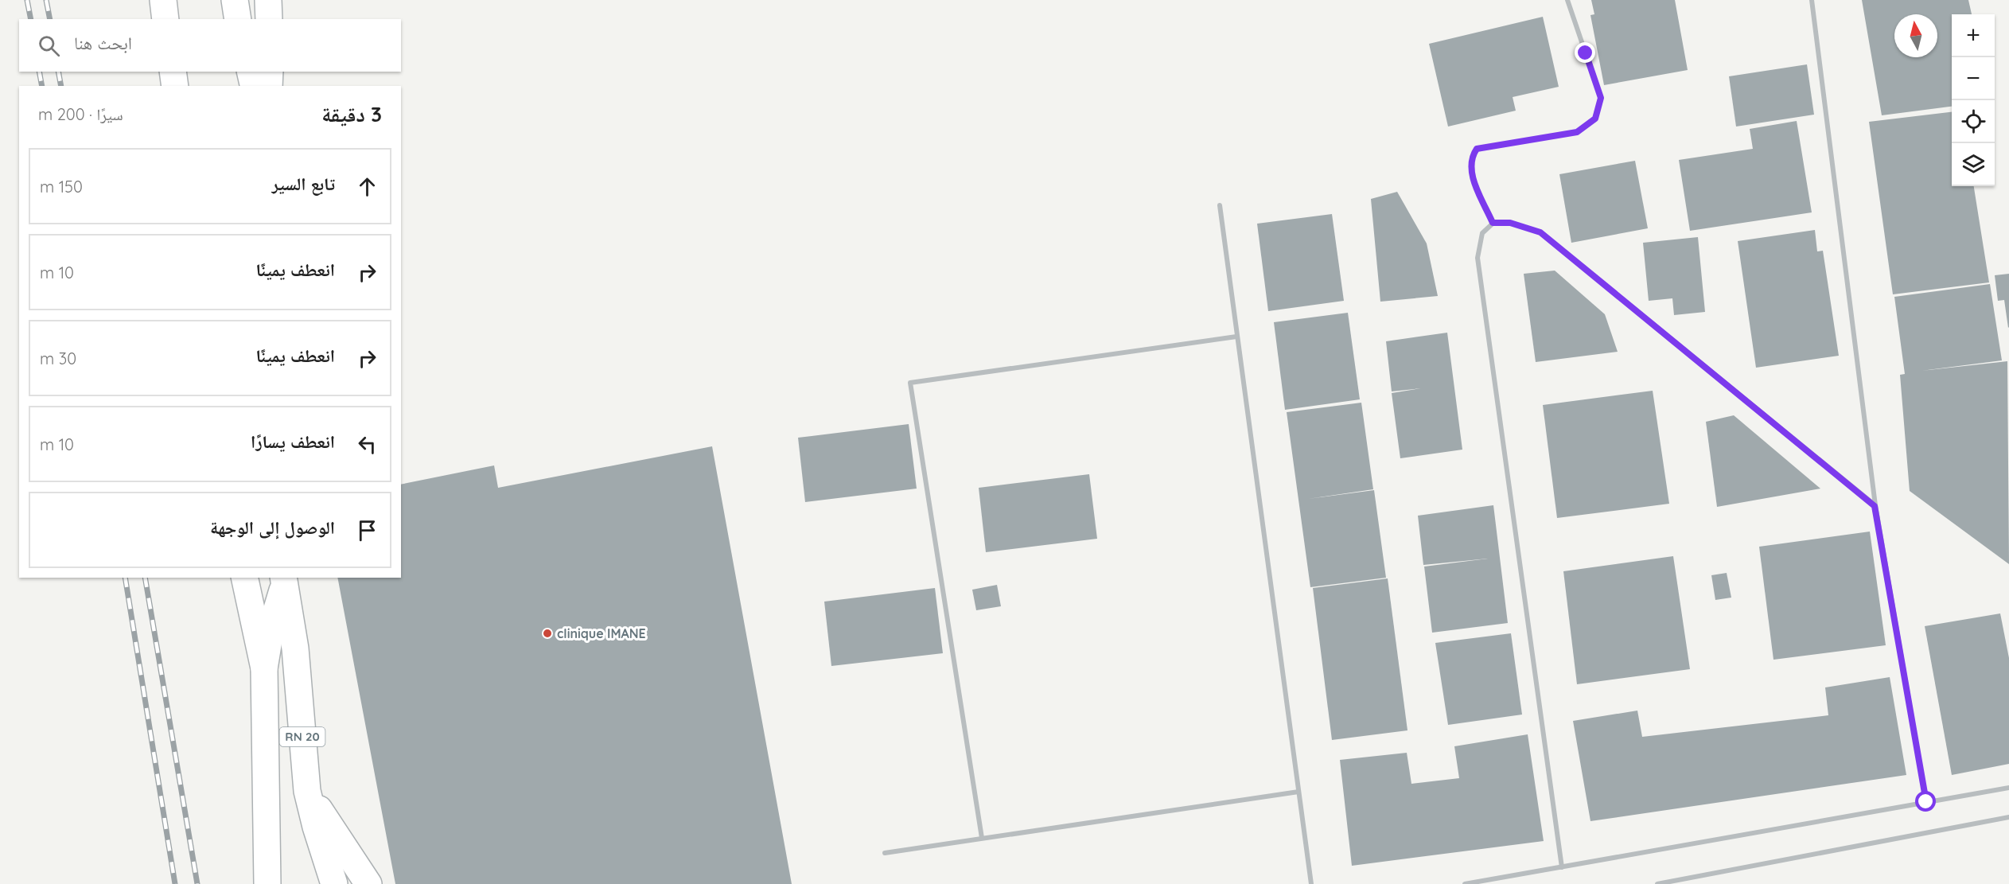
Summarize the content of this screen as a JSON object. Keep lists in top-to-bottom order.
{
  "streets": {
    "main road": ["RN 20"]
  },
  "places": ["clinique IMANE"],
  "north": "top",
  "page": {
    "map_buttons": ["+", "−"],
    "search": "ابحث هنا",
    "heading": ["3 دقيقة", "سيرًا · 200 m"],
    "list": [
      ["تابع السير", "150 m"],
      ["انعطف يمينًا", "10 m"],
      ["انعطف يمينًا", "30 m"],
      ["انعطف يسارًا", "10 m"],
      "الوصول إلى الوجهة"
    ]
  }
}
